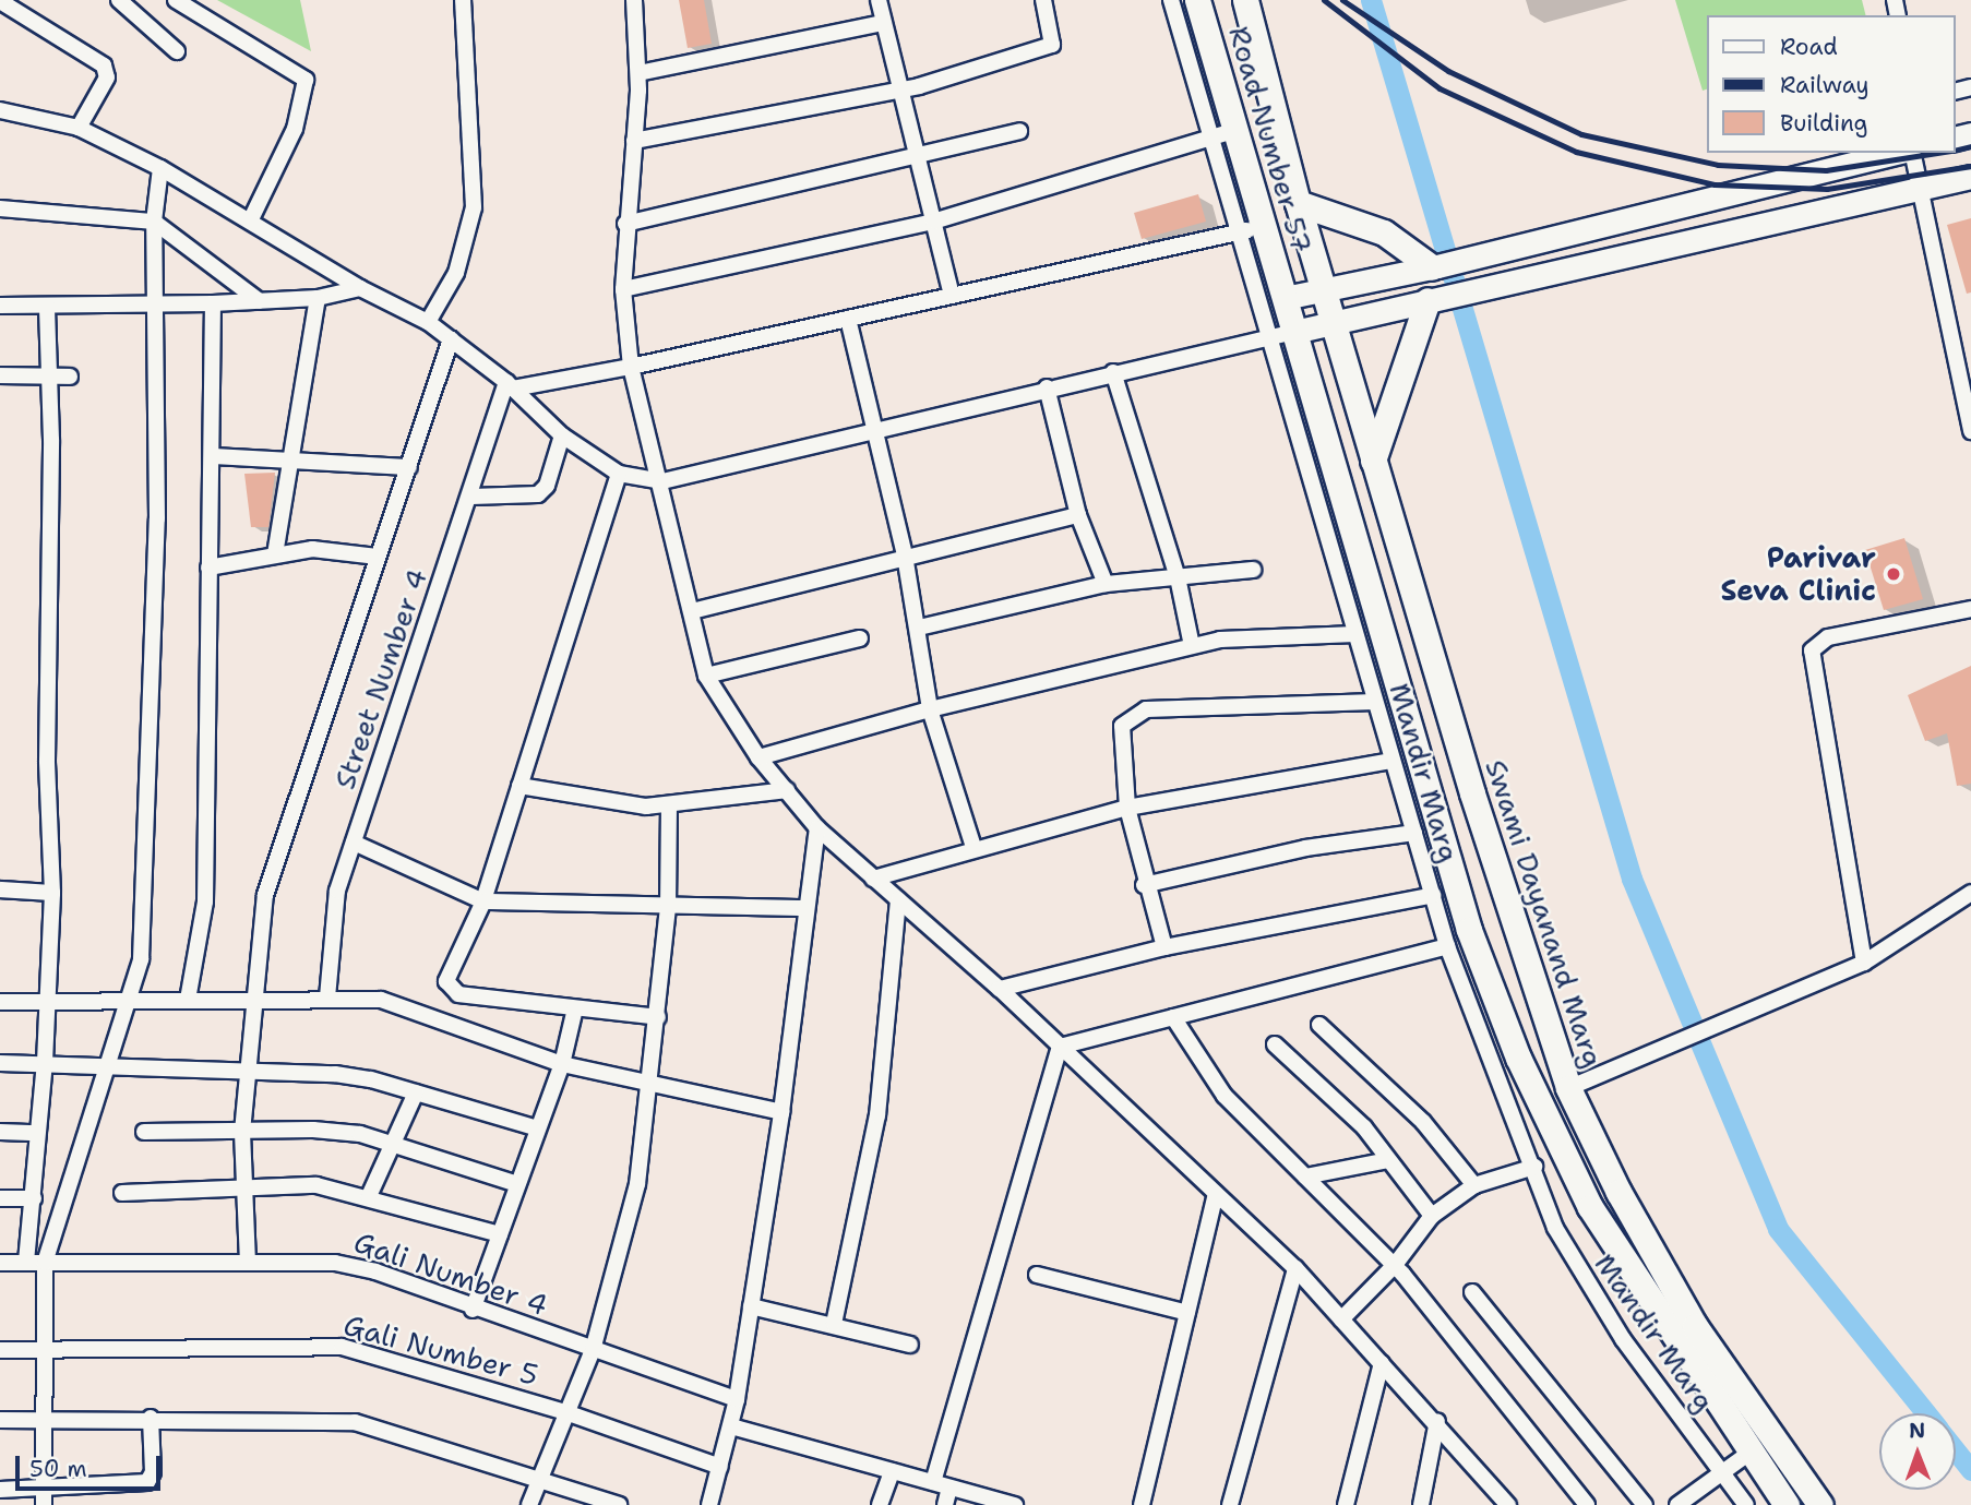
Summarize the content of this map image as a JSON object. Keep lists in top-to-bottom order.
{
  "streets": {
    "main road": ["Road Number 57", "Swami Dayanand Marg"],
    "street": [
      "Street Number 4",
      "Mandir Marg",
      "Gali Number 4",
      "Gali Number 5"
    ]
  },
  "crossings": [
    ["Road Number 57", "Mandir Marg"],
    ["Road Number 57", "Swami Dayanand Marg"]
  ],
  "places": ["Parivar Seva Clinic"],
  "legend": ["Road", "Railway", "Building"],
  "scale_bar": "50 m",
  "north": "top"
}
